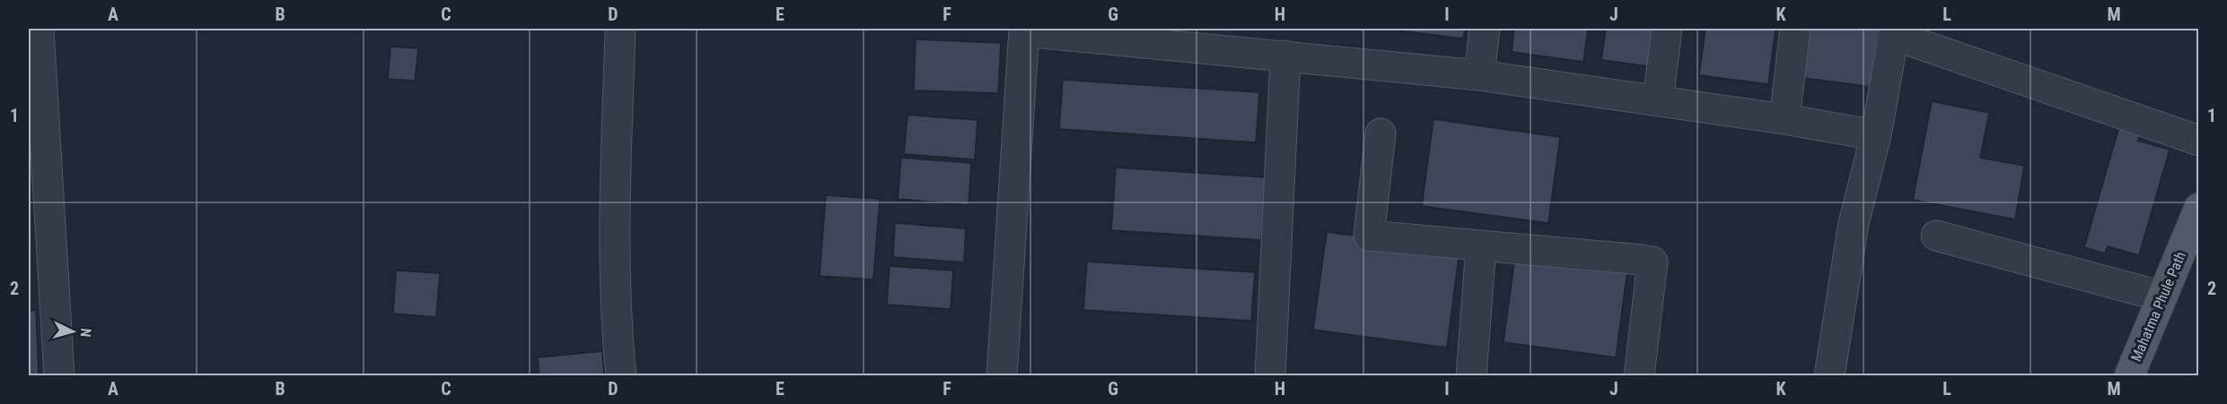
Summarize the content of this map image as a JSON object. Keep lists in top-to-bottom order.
{
  "streets": {
    "main road": ["Mahatma Phule Path"]
  },
  "north": "right",
  "grid": {
    "columns": [
      "A",
      "B",
      "C",
      "D",
      "E",
      "F",
      "G",
      "H",
      "I",
      "J",
      "K",
      "L",
      "M"
    ],
    "rows": ["1", "2"]
  }
}
